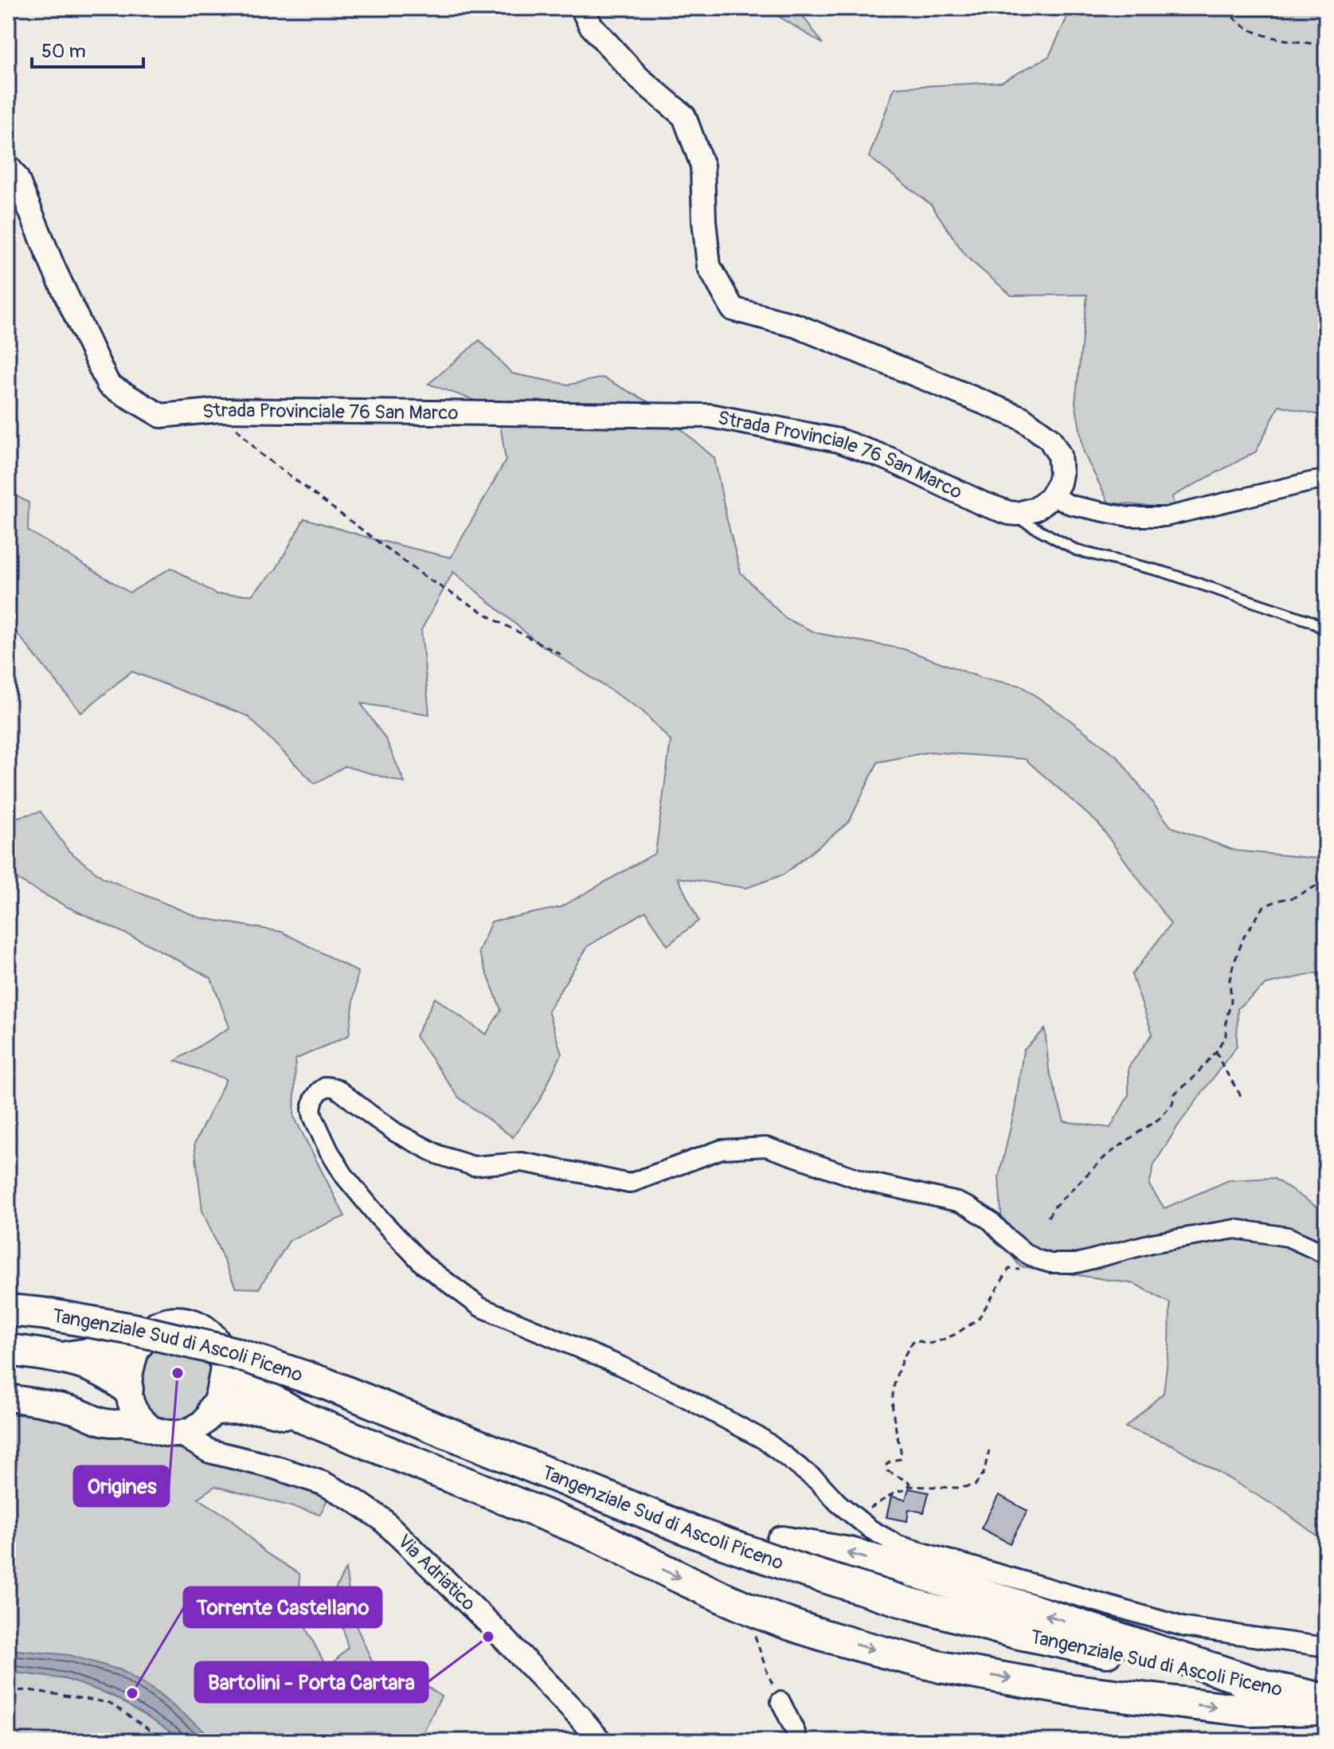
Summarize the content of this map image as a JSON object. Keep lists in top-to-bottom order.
{
  "streets": {
    "highway": ["Tangenziale Sud di Ascoli Piceno"],
    "main road": ["Via Adriatico"],
    "street": ["Strada Provinciale 76 San Marco"]
  },
  "places": ["Origines", "Bartolini - Porta Cartara", "Torrente Castellano"],
  "scale_bar": "50 m"
}
